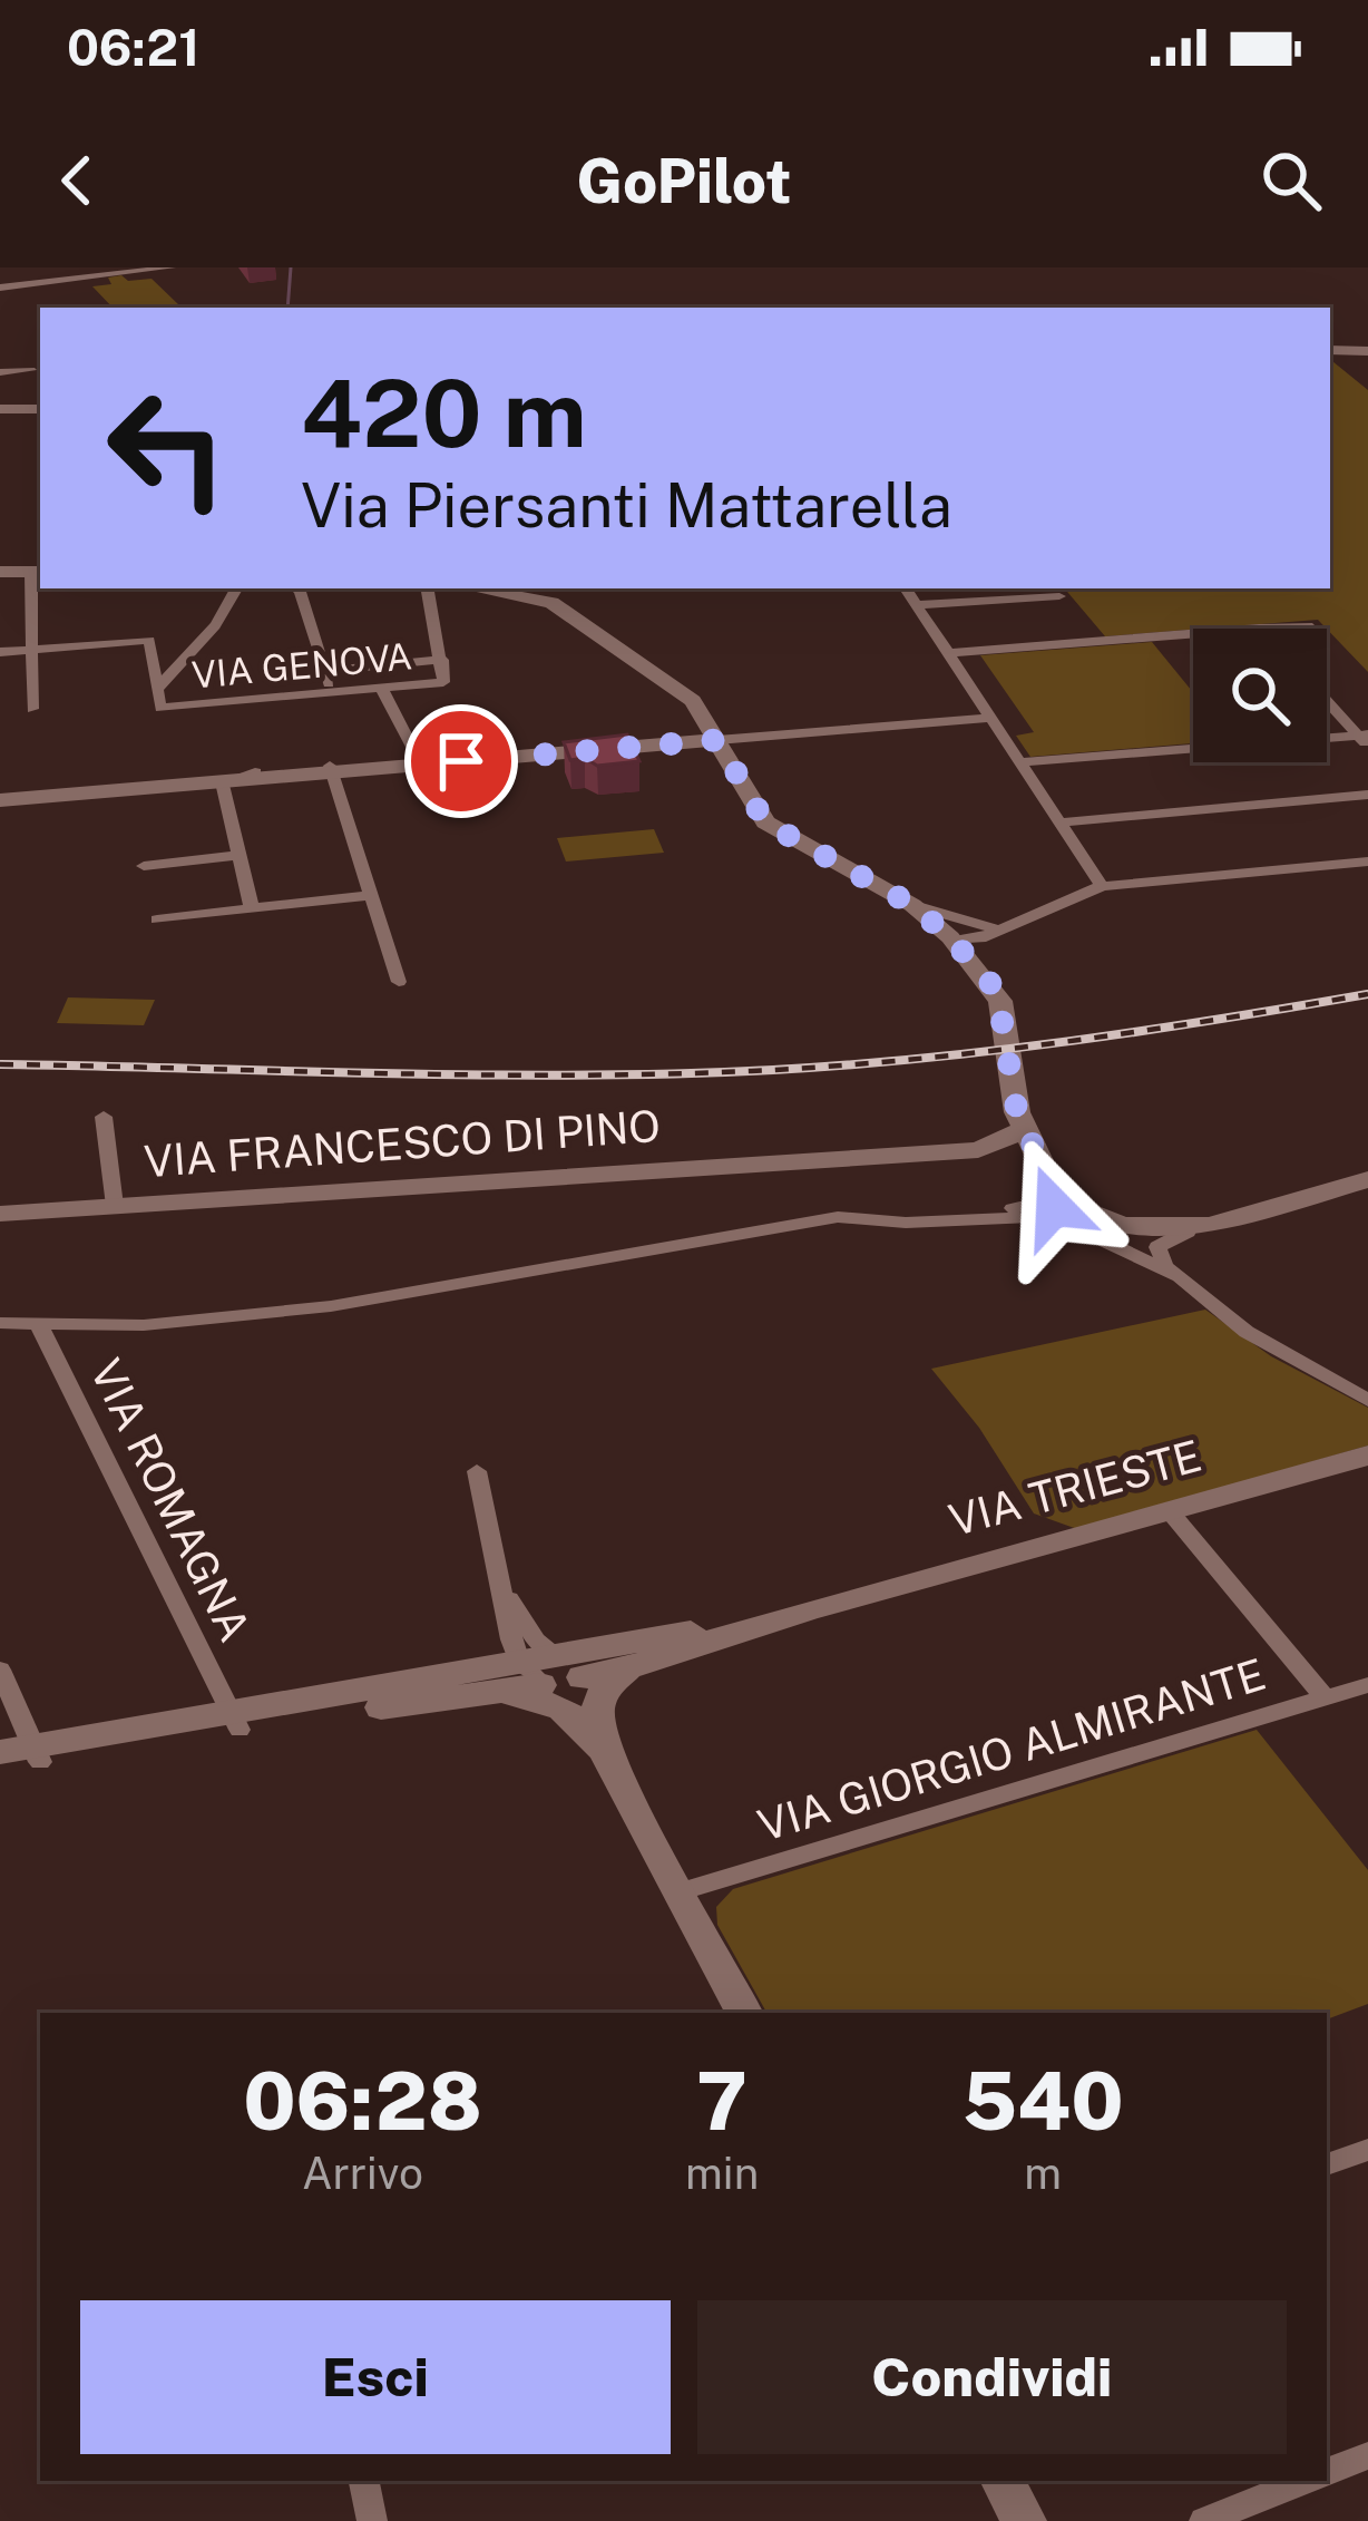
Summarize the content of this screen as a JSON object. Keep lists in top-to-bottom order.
{
  "streets": {
    "street": [
      "VIA GENOVA",
      "VIA FRANCESCO DI PINO",
      "VIA TRIESTE",
      "VIA ROMAGNA",
      "VIA GIORGIO ALMIRANTE"
    ]
  },
  "page": {
    "status": "06:21",
    "header": "GoPilot",
    "turn": ["420 m", "Via Piersanti Mattarella"],
    "eta": [
      "06:28",
      "Arrivo",
      "7",
      "min",
      "540",
      "m"
    ],
    "buttons": ["Esci", "Condividi"]
  }
}
